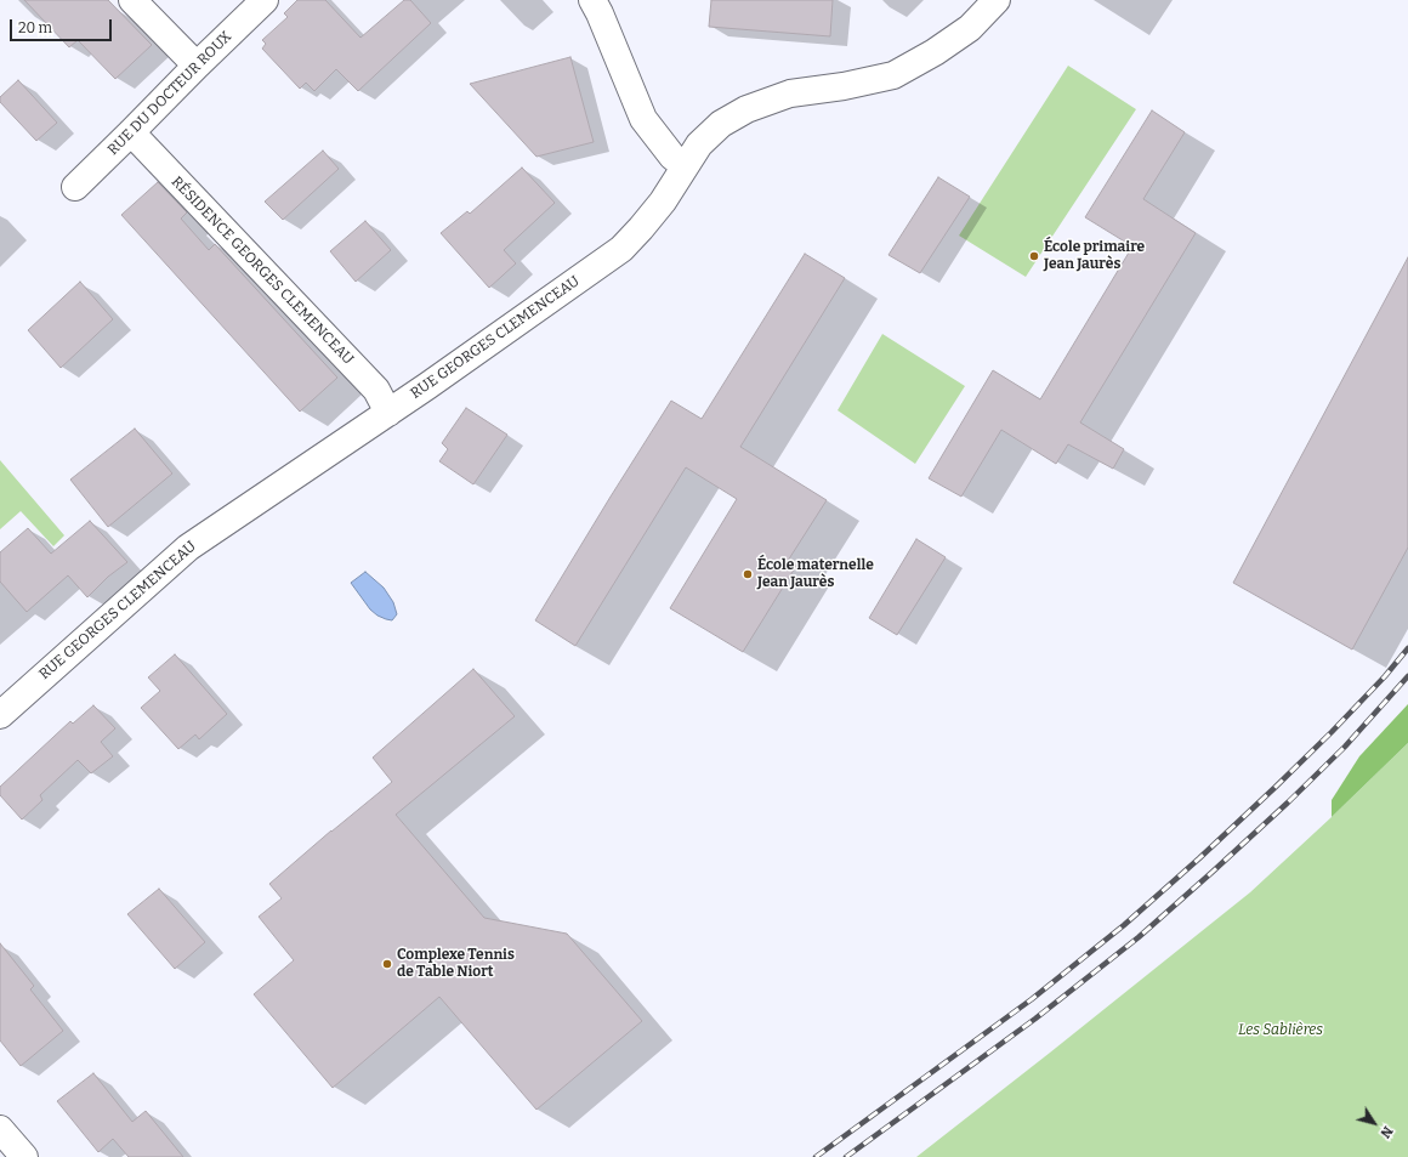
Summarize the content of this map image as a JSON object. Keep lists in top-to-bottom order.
{
  "streets": {
    "street": ["RUE DU DOCTEUR ROUX", "RÉSIDENCE GEORGES CLEMENCEAU", "RUE GEORGES CLEMENCEAU"]
  },
  "crossings": [
    ["RUE DU DOCTEUR ROUX", "RÉSIDENCE GEORGES CLEMENCEAU"],
    ["RÉSIDENCE GEORGES CLEMENCEAU", "RUE GEORGES CLEMENCEAU"]
  ],
  "parks": ["Les Sablières"],
  "places": ["École primaire Jean Jaurès", "École maternelle Jean Jaurès", "Complexe Tennis de Table Niort"],
  "scale_bar": "20 m",
  "north": "bottom right"
}
